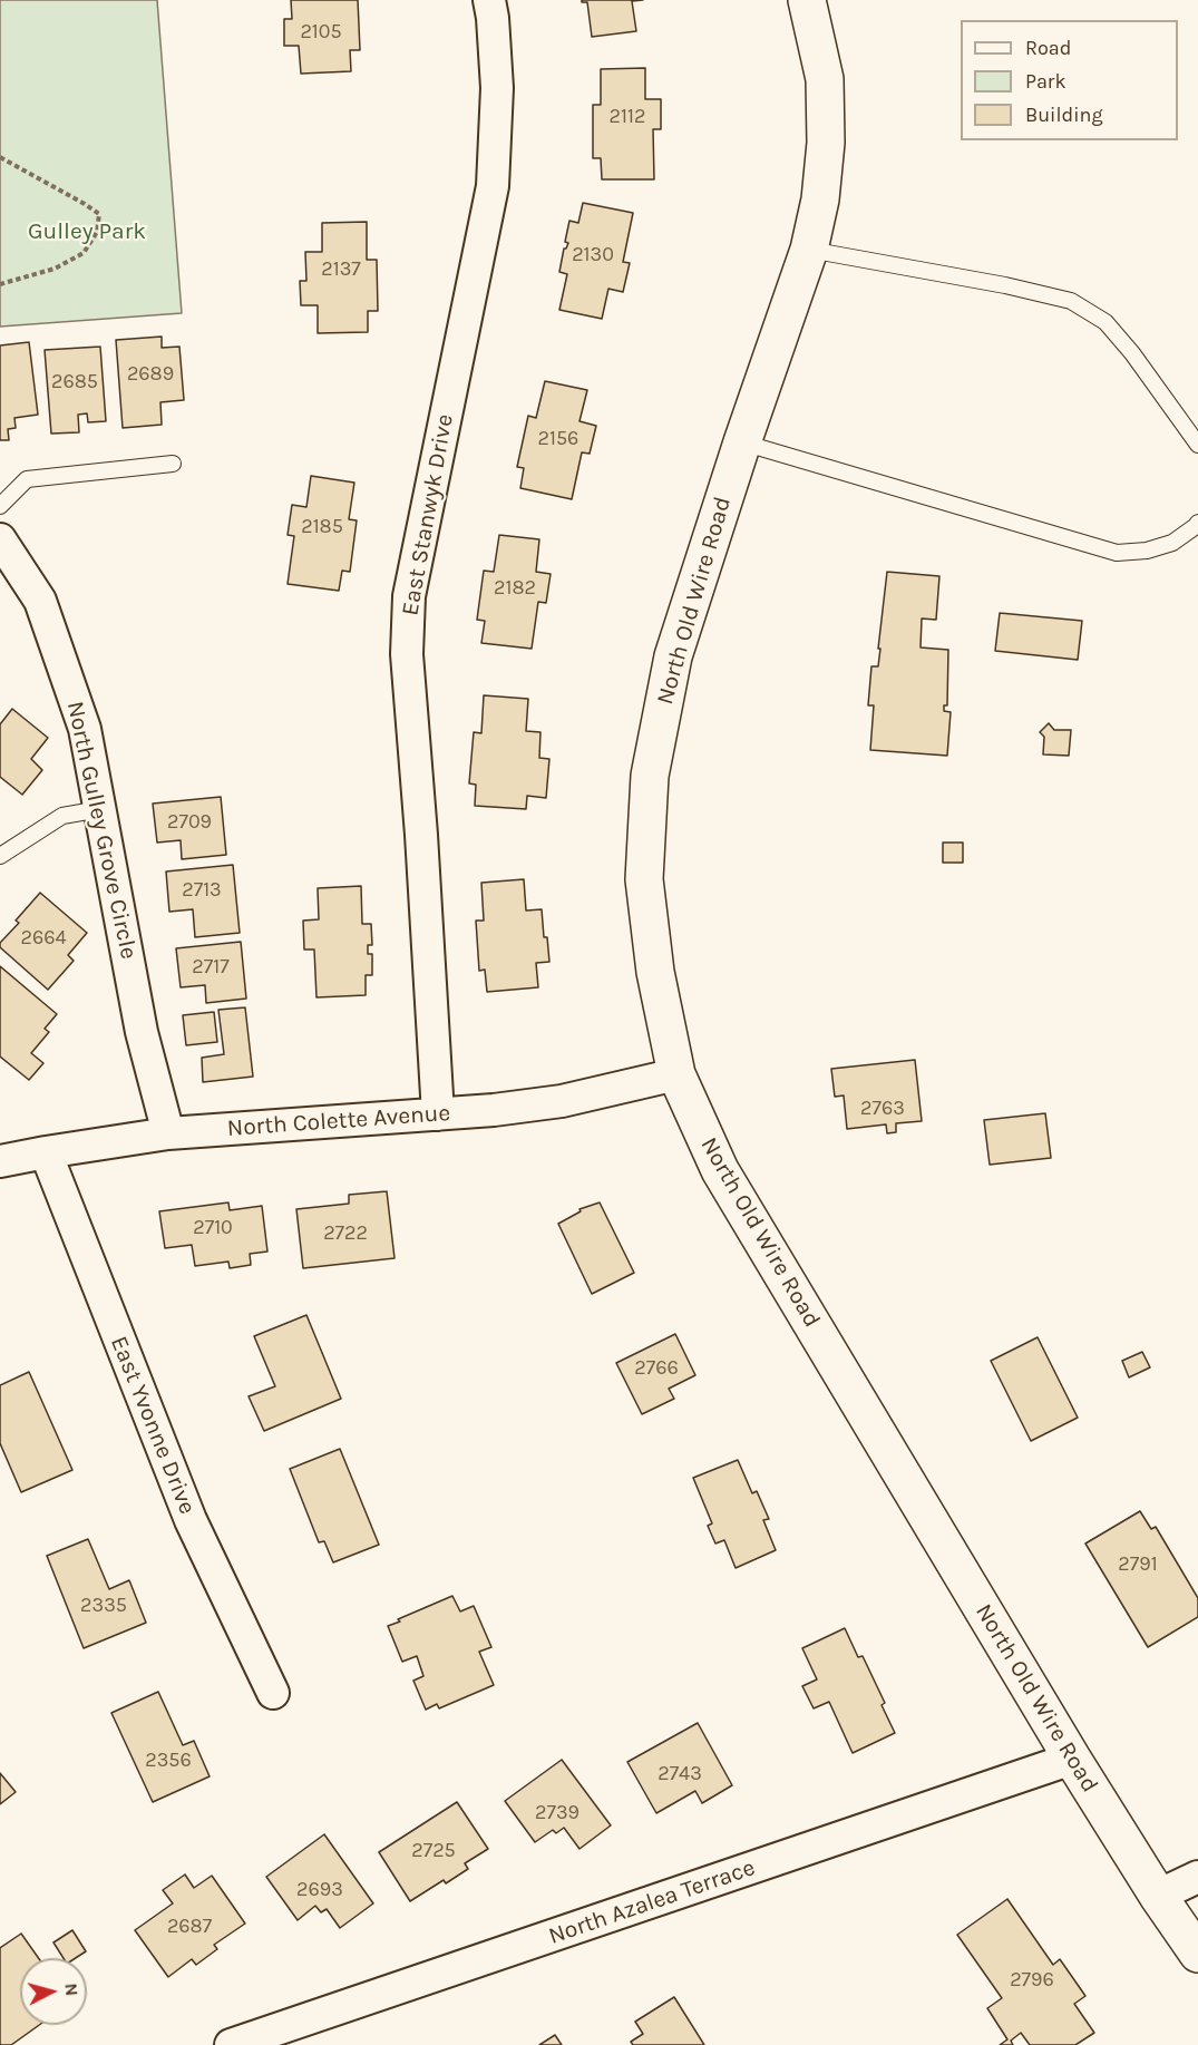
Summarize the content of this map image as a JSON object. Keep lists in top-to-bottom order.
{
  "streets": {
    "street": [
      "East Stanwyk Drive",
      "North Old Wire Road",
      "North Gulley Grove Circle",
      "North Colette Avenue",
      "East Yvonne Drive",
      "North Azalea Terrace"
    ]
  },
  "crossings": [
    ["East Stanwyk Drive", "North Colette Avenue"],
    ["North Old Wire Road", "North Colette Avenue"],
    ["North Old Wire Road", "North Azalea Terrace"],
    ["North Gulley Grove Circle", "North Colette Avenue"],
    ["North Colette Avenue", "East Yvonne Drive"]
  ],
  "parks": ["Gulley Park"],
  "house_numbers": [
    "2105",
    "2112",
    "2130",
    "2137",
    "2689",
    "2685",
    "2156",
    "2185",
    "2182",
    "2709",
    "2713",
    "2664",
    "2717",
    "2763",
    "2710",
    "2722",
    "2766",
    "2791",
    "2335",
    "2356",
    "2743",
    "2739",
    "2725",
    "2693",
    "2687",
    "2796"
  ],
  "legend": ["Road", "Park", "Building"],
  "north": "right"
}
